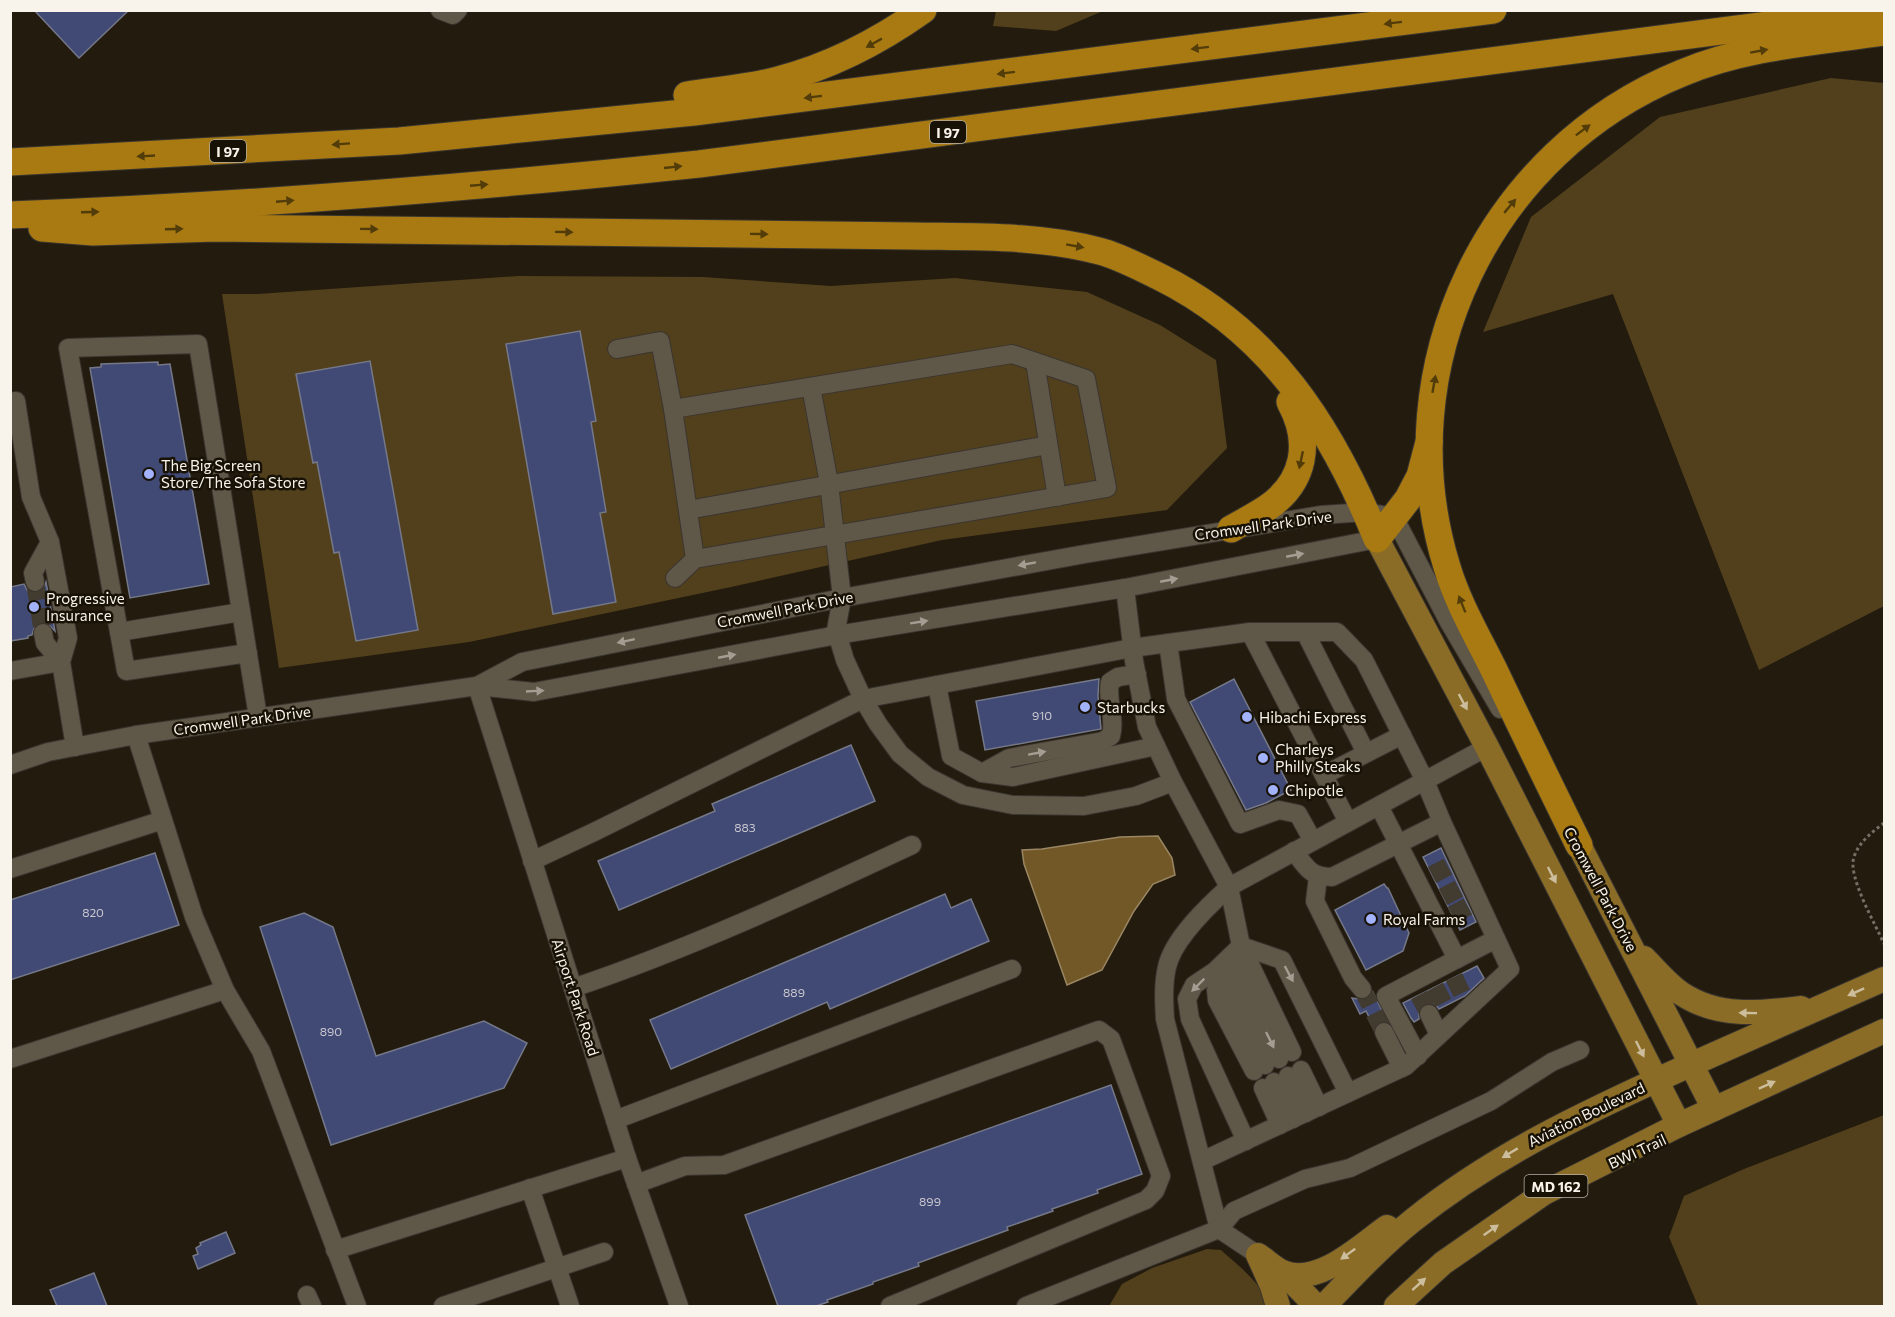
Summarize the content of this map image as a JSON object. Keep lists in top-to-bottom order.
{
  "streets": {
    "highway": ["I 97"],
    "main road": ["Cromwell Park Drive", "Aviation Boulevard", "MD 162"],
    "street": ["Airport Park Road"]
  },
  "crossings": [
    ["Cromwell Park Drive", "Airport Park Road"],
    ["Cromwell Park Drive", "Aviation Boulevard"],
    ["Cromwell Park Drive", "MD 162"]
  ],
  "places": [
    "The Big Screen Store/The Sofa Store",
    "Progressive Insurance",
    "Starbucks",
    "Hibachi Express",
    "Charleys Philly Steaks",
    "Chipotle",
    "Royal Farms"
  ],
  "house_numbers": [
    "910",
    "883",
    "820",
    "889",
    "890",
    "899"
  ]
}
